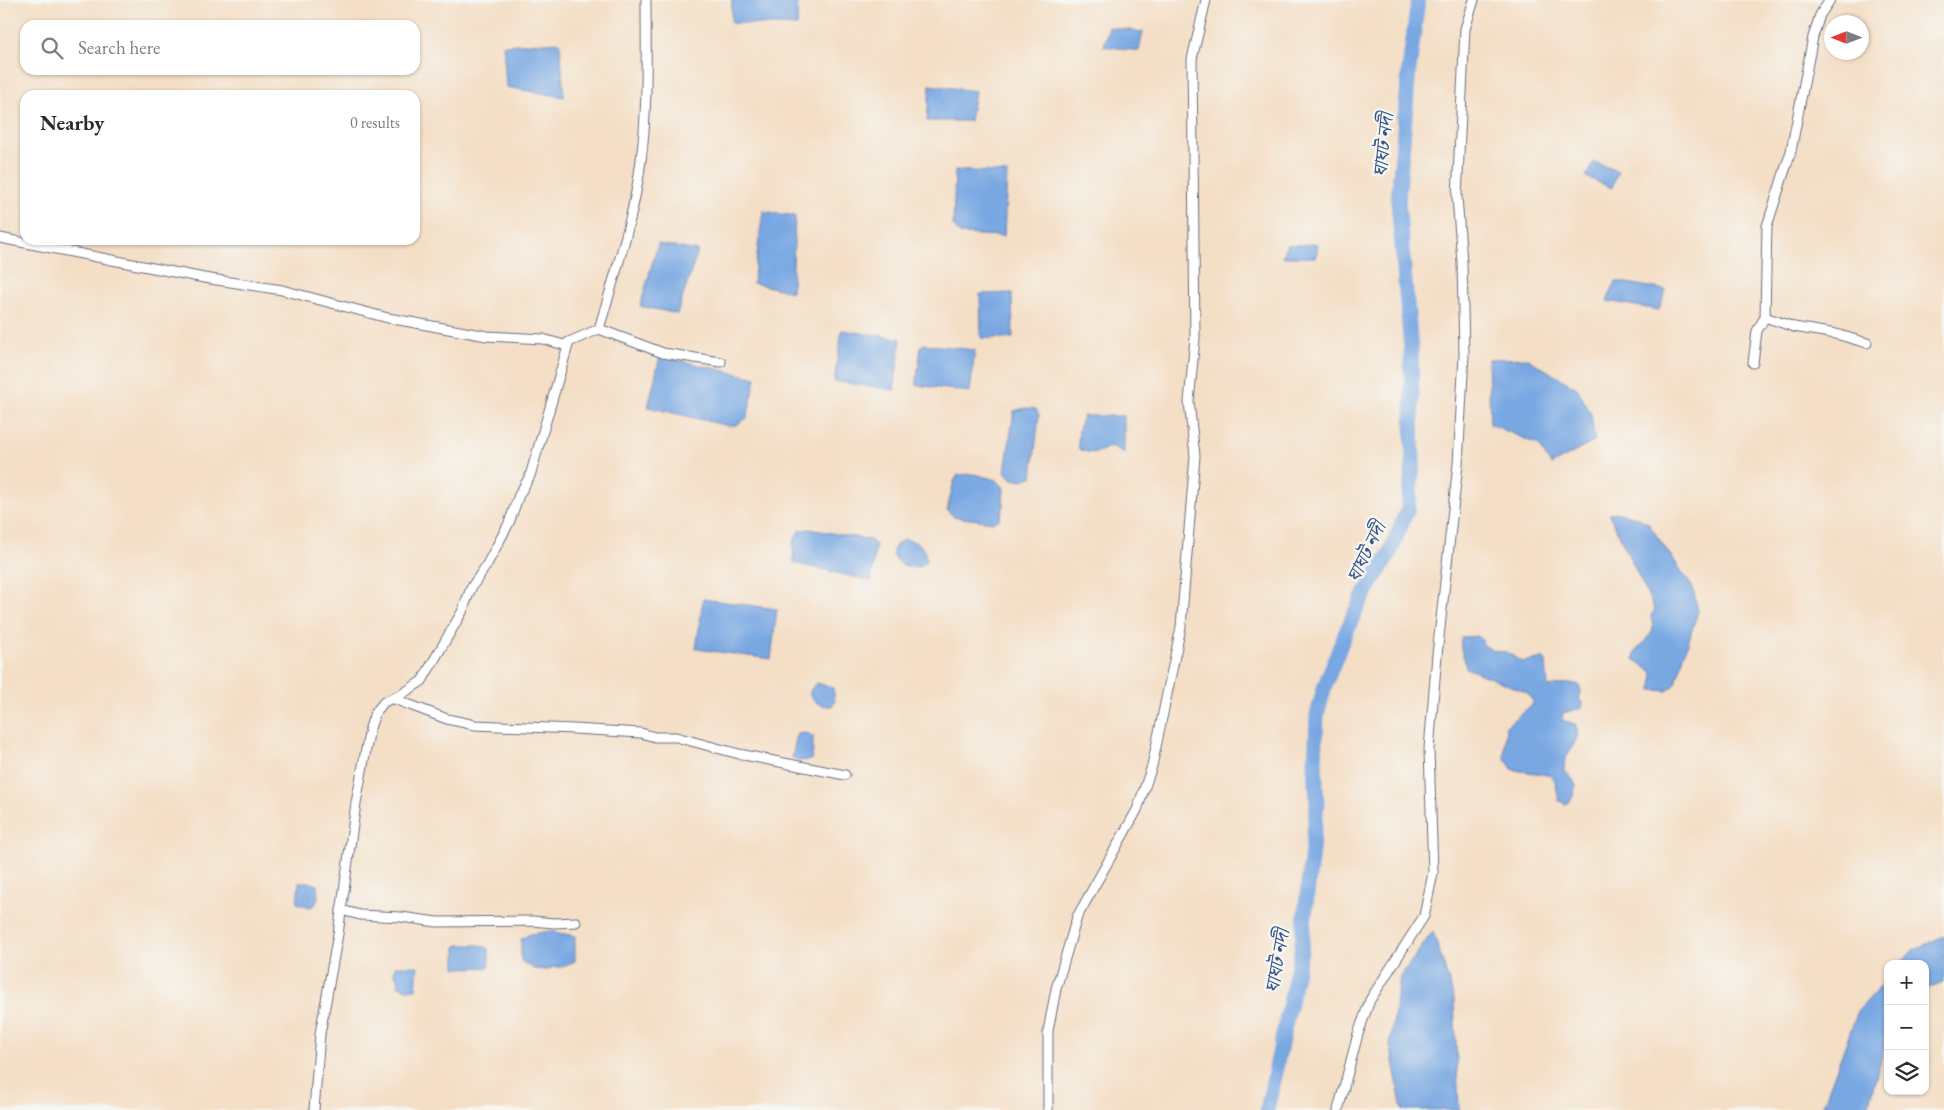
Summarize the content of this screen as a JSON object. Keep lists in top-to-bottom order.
{
  "water": ["ঘাঘট নদী"],
  "north": "left",
  "page": {
    "search": "Search here",
    "heading": ["Nearby", "0 results"],
    "map_buttons": ["+", "−"]
  }
}
